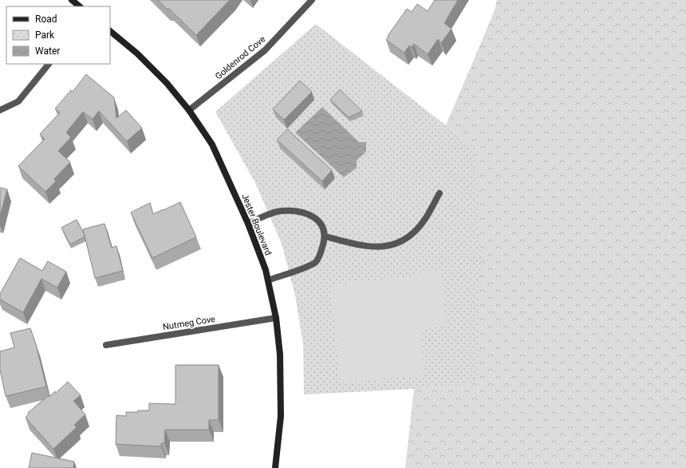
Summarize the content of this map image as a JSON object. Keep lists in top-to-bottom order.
{
  "streets": {
    "street": ["Goldenrod Cove", "Jester Boulevard", "Nutmeg Cove"]
  },
  "crossings": [
    ["Goldenrod Cove", "Jester Boulevard"],
    ["Jester Boulevard", "Nutmeg Cove"]
  ],
  "legend": ["Road", "Park", "Water"]
}
